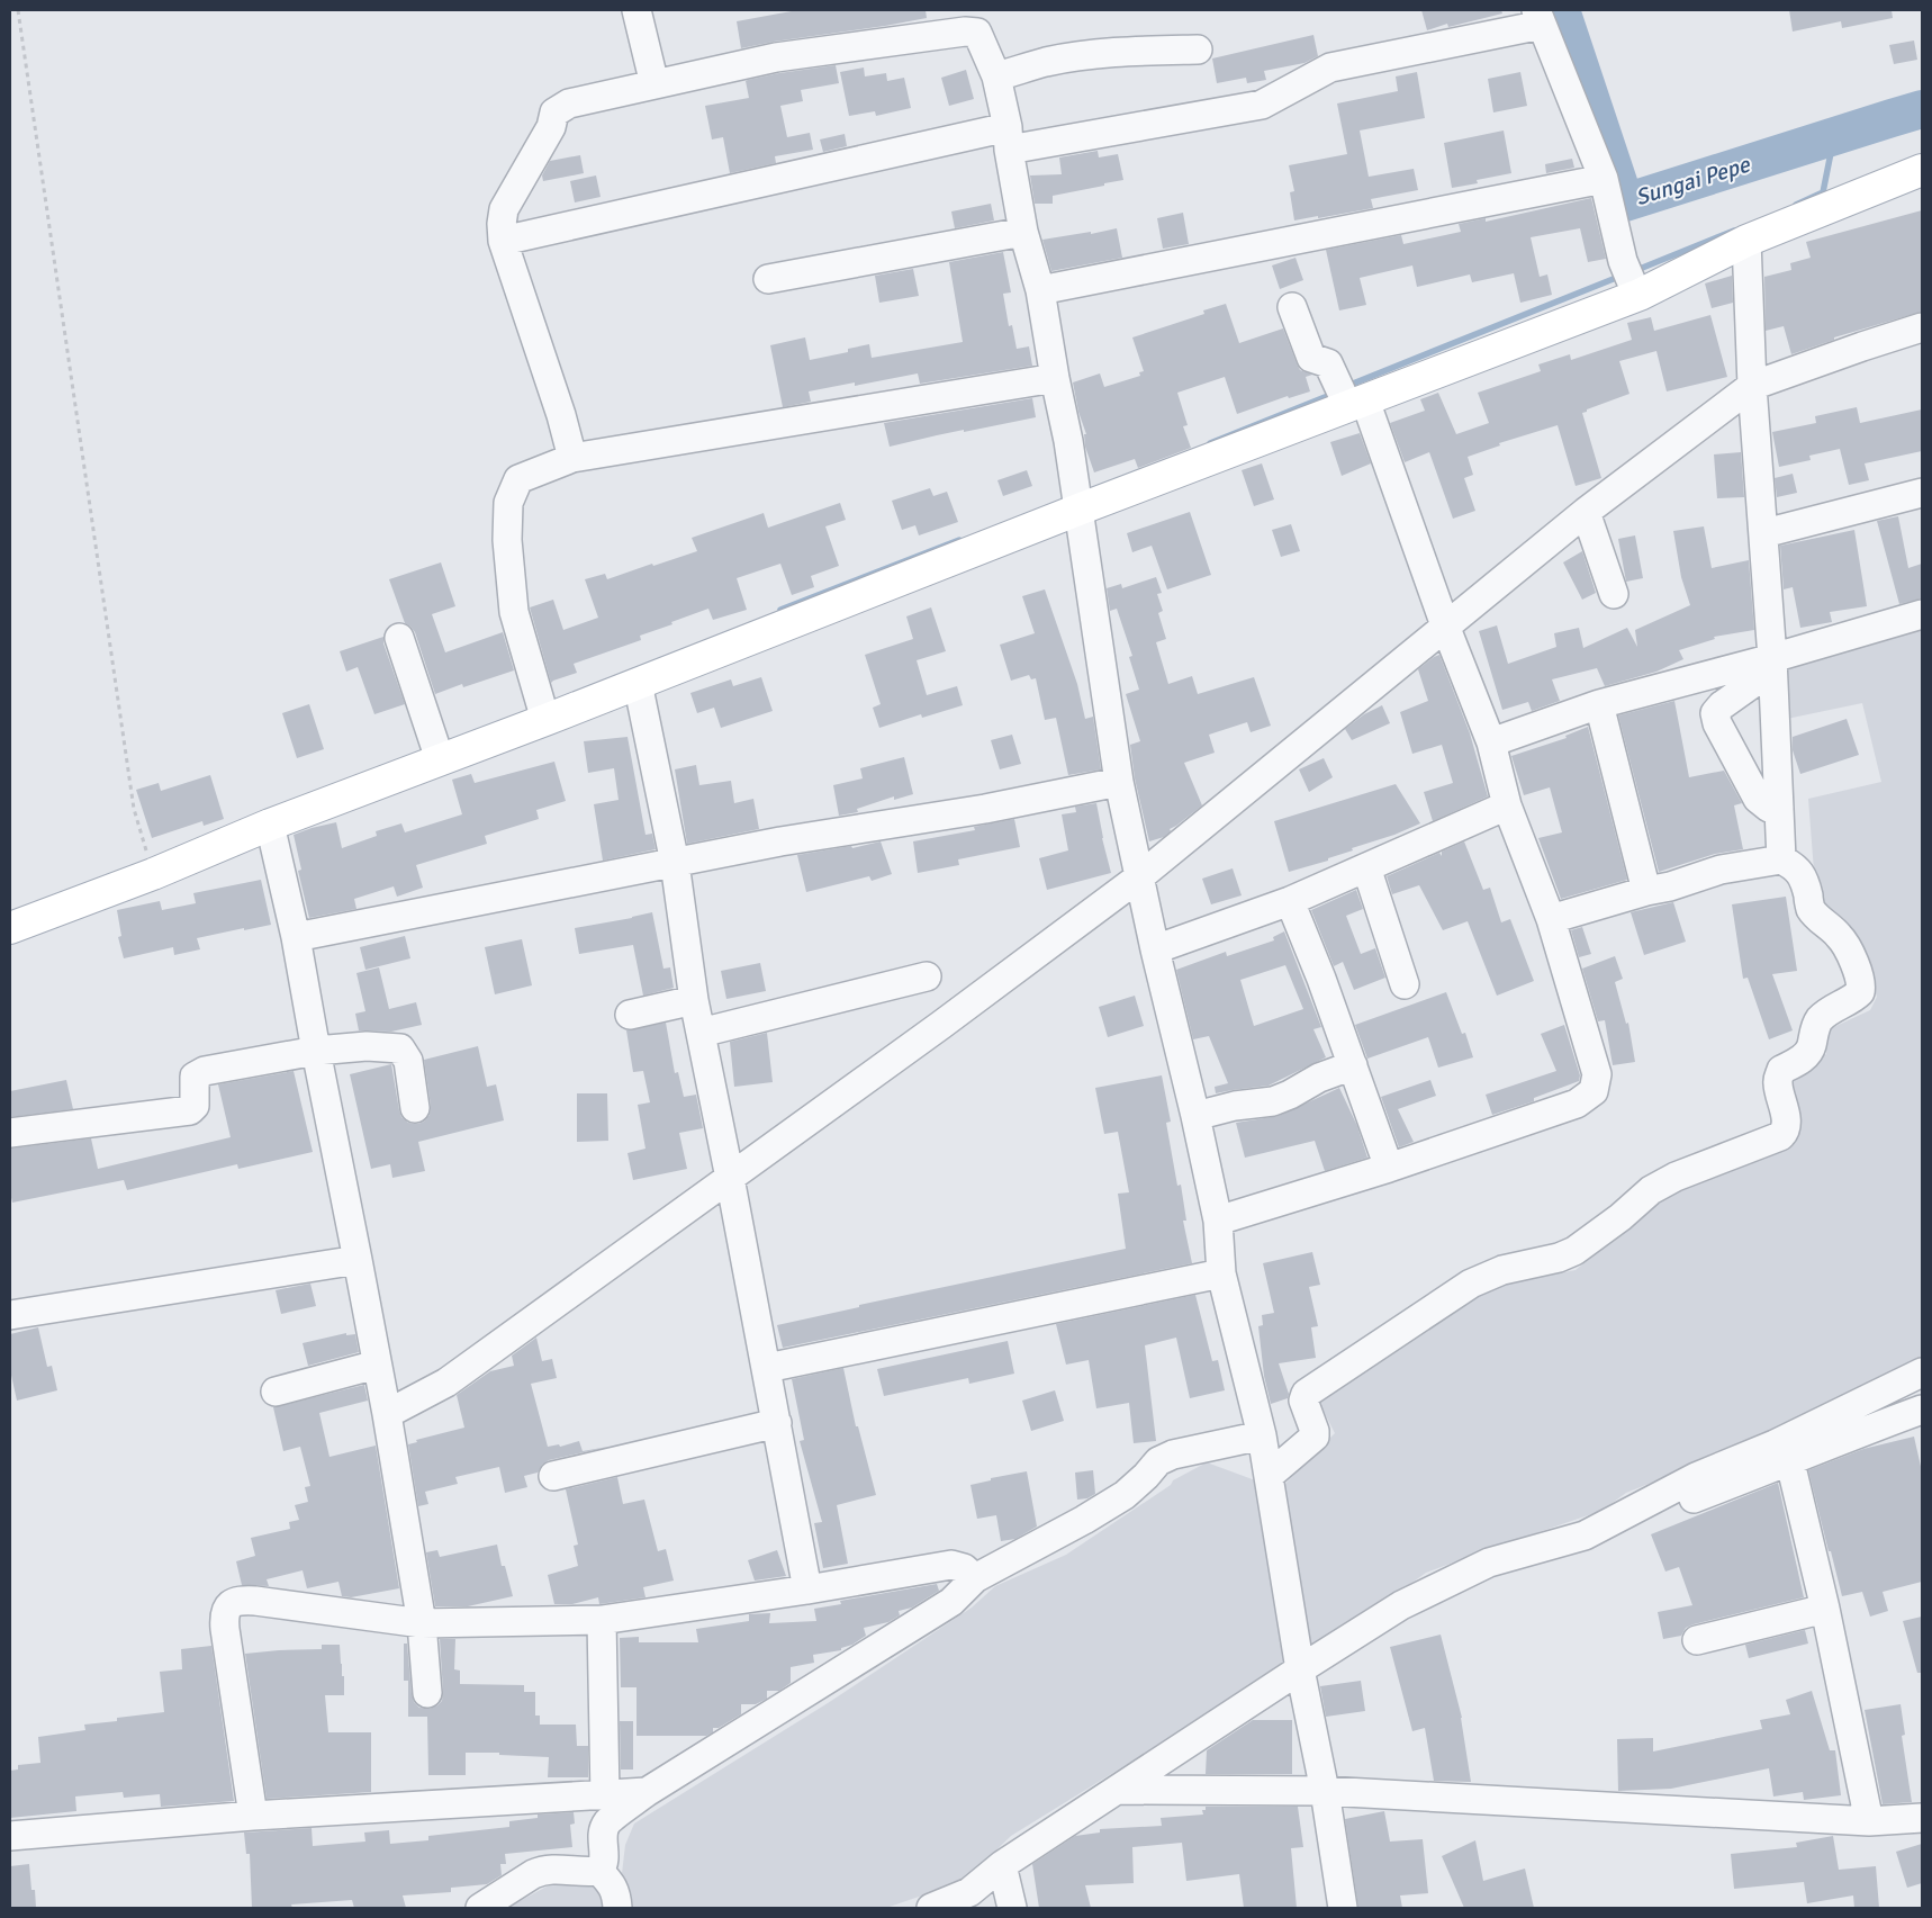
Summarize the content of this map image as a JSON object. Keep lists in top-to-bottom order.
{
  "water": ["Sungai Pepe"]
}
